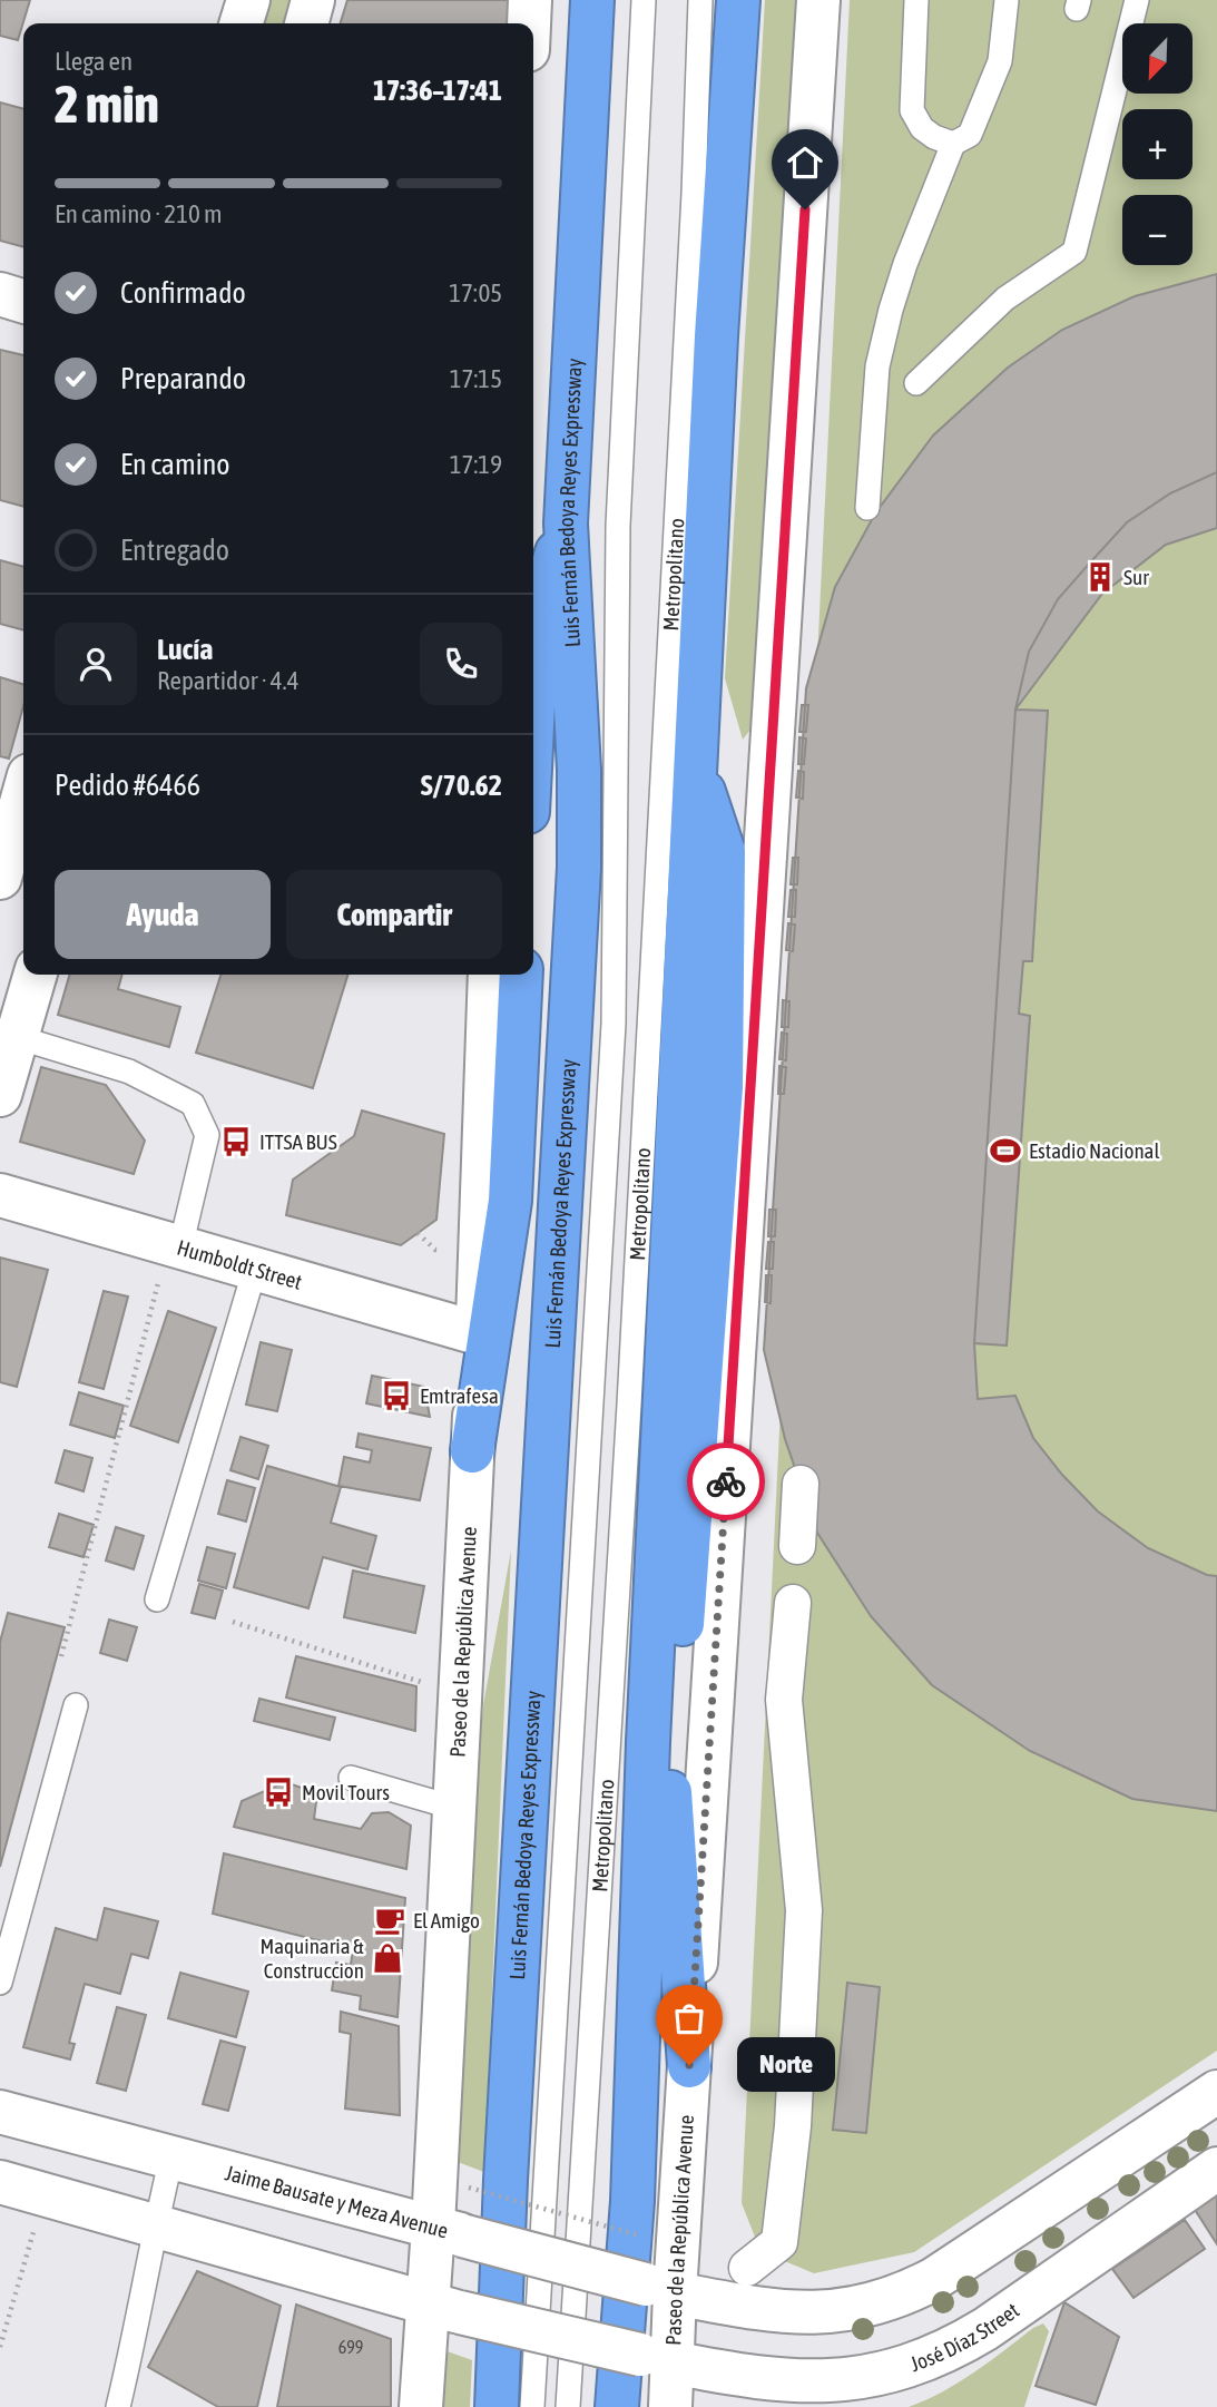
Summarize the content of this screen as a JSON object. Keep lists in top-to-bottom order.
{
  "streets": {
    "highway": ["Luis Fernán Bedoya Reyes Expressway"],
    "main road": [
      "Humboldt Street",
      "Paseo de la República Avenue",
      "Jaime Bausate y Meza Avenue",
      "José Díaz Street"
    ],
    "lane": ["Metropolitano"]
  },
  "crossings": [
    ["Humboldt Street", "Paseo de la República Avenue"],
    ["Paseo de la República Avenue", "Jaime Bausate y Meza Avenue"],
    ["Paseo de la República Avenue", "José Díaz Street"]
  ],
  "places": {
    "building": ["Sur"],
    "bus stop": ["ITTSA BUS", "Emtrafesa", "Movil Tours"],
    "sports": ["Estadio Nacional"],
    "cafe": ["El Amigo"],
    "shop": ["Maquinaria & Construccion"],
    "other": ["Norte"]
  },
  "house_numbers": ["699"],
  "north": "bottom left",
  "page": {
    "map_buttons": ["+", "−"],
    "heading": ["2 min", "Llega en", "17:36–17:41"],
    "panel": [
      "Lucía",
      "Repartidor · 4.4",
      "Pedido #6466",
      "S/70.62"
    ],
    "bar": "En camino · 210 m",
    "list": [
      ["Confirmado", "17:05"],
      ["Preparando", "17:15"],
      ["En camino", "17:19"],
      "Entregado"
    ],
    "buttons": ["Ayuda", "Compartir"],
    "bubble": "Norte"
  }
}
